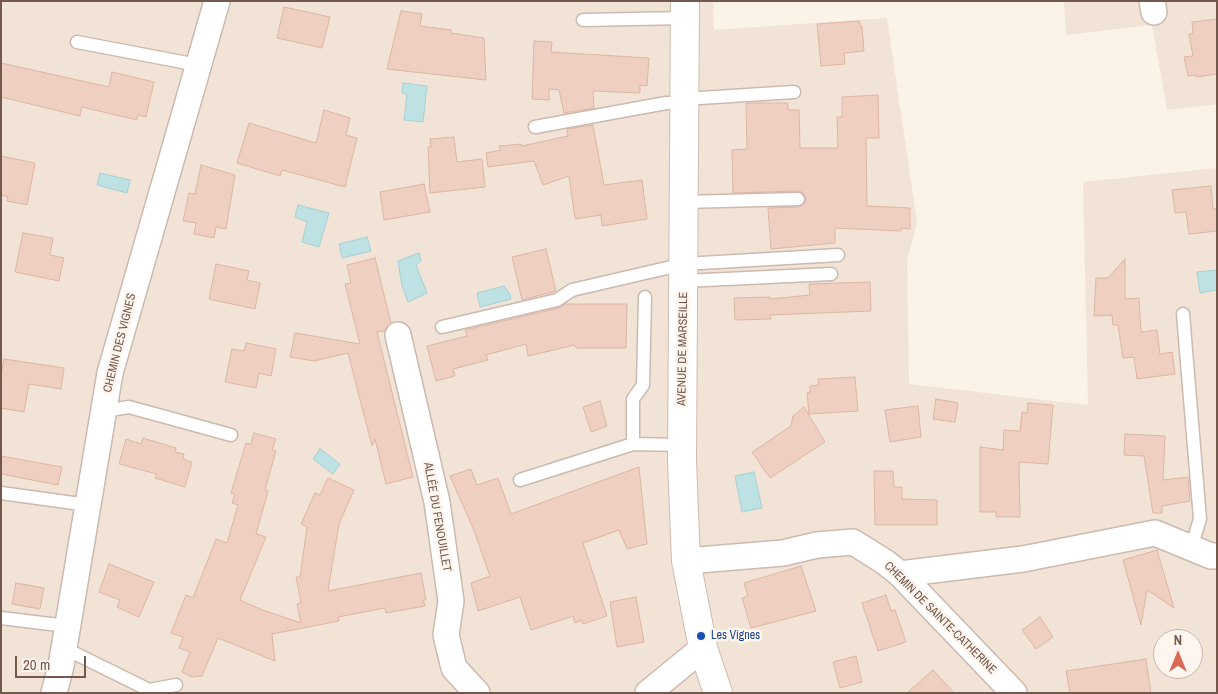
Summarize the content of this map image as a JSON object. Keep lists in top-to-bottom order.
{
  "streets": {
    "street": [
      "CHEMIN DES VIGNES",
      "AVENUE DE MARSEILLE",
      "ALLÉE DU FENOUILLET",
      "CHEMIN DE SAINTE-CATHERINE"
    ]
  },
  "crossings": [
    ["AVENUE DE MARSEILLE", "CHEMIN DE SAINTE-CATHERINE"]
  ],
  "places": ["Les Vignes"],
  "scale_bar": "20 m",
  "north": "top"
}
